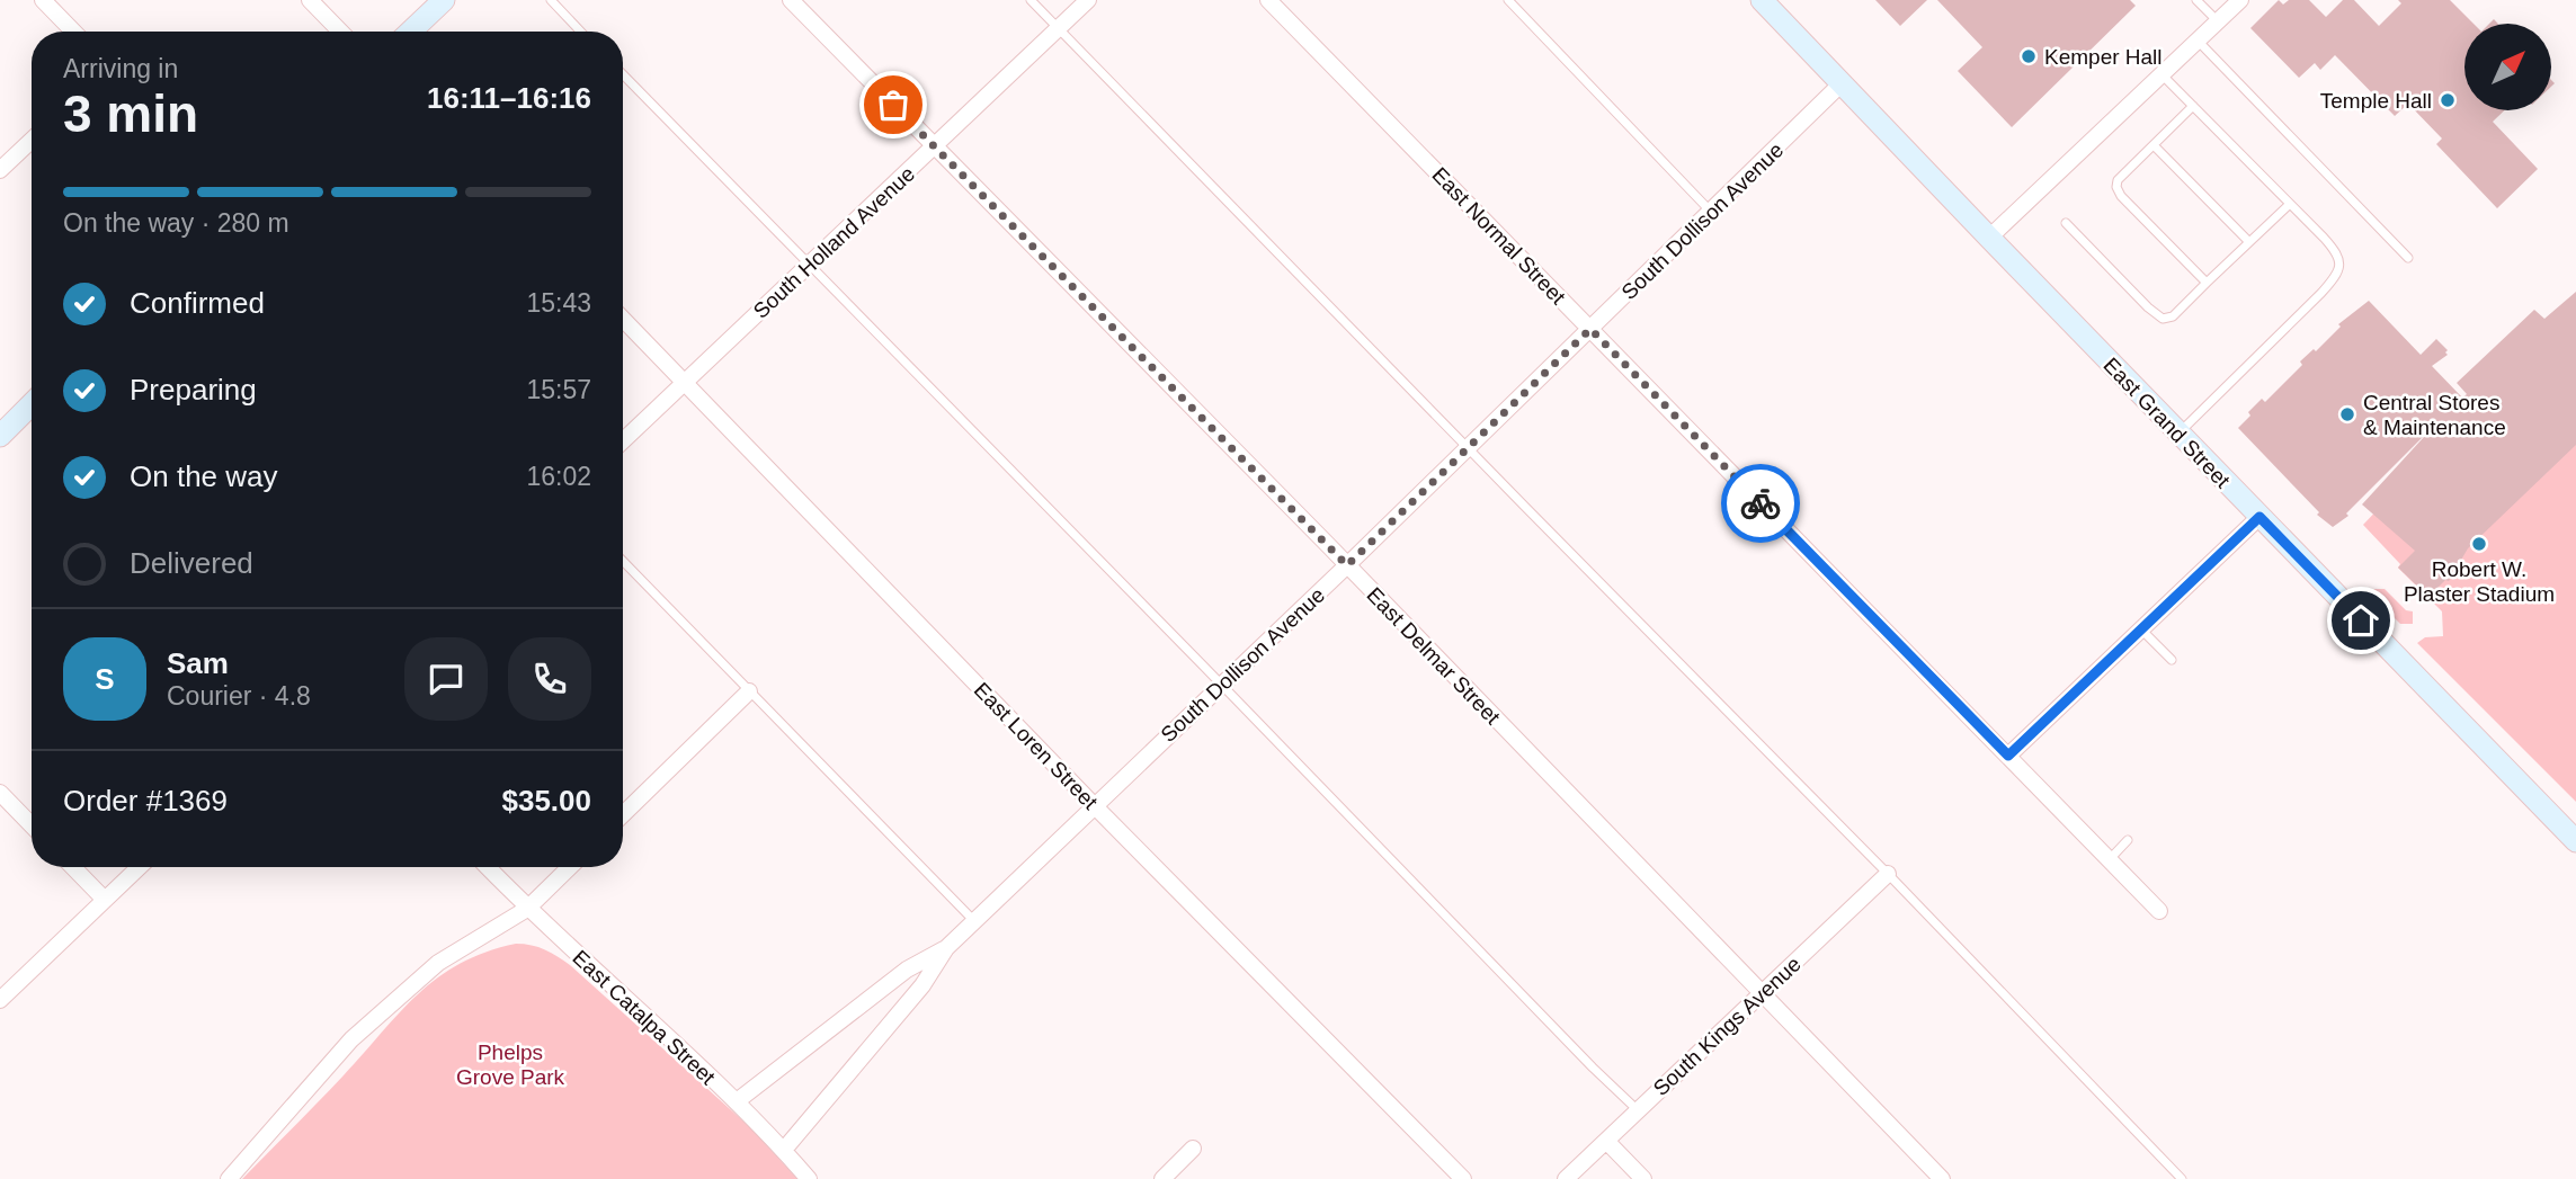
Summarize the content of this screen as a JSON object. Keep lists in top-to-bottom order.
{
  "streets": {
    "main road": ["East Grand Street"],
    "street": [
      "South Dollison Avenue",
      "East Normal Street",
      "South Holland Avenue",
      "East Delmar Street",
      "East Loren Street",
      "East Catalpa Street",
      "South Kings Avenue"
    ]
  },
  "crossings": [
    ["South Dollison Avenue", "East Normal Street"],
    ["South Dollison Avenue", "East Grand Street"],
    ["South Dollison Avenue", "East Delmar Street"],
    ["South Dollison Avenue", "East Loren Street"],
    ["South Dollison Avenue", "East Catalpa Street"],
    ["South Holland Avenue", "East Delmar Street"],
    ["South Holland Avenue", "East Loren Street"],
    ["East Delmar Street", "South Kings Avenue"]
  ],
  "parks": ["Phelps Grove Park"],
  "places": [
    "Kemper Hall",
    "Temple Hall",
    "Central Stores & Maintenance",
    "Robert W. Plaster Stadium"
  ],
  "north": "top right",
  "page": {
    "heading": ["3 min", "Arriving in", "16:11–16:16"],
    "panel": [
      "Sam",
      "Courier · 4.8",
      "Order #1369",
      "$35.00"
    ],
    "bar": "On the way · 280 m",
    "list": [
      ["Confirmed", "15:43"],
      ["Preparing", "15:57"],
      ["On the way", "16:02"],
      "Delivered"
    ],
    "round": "S"
  }
}
